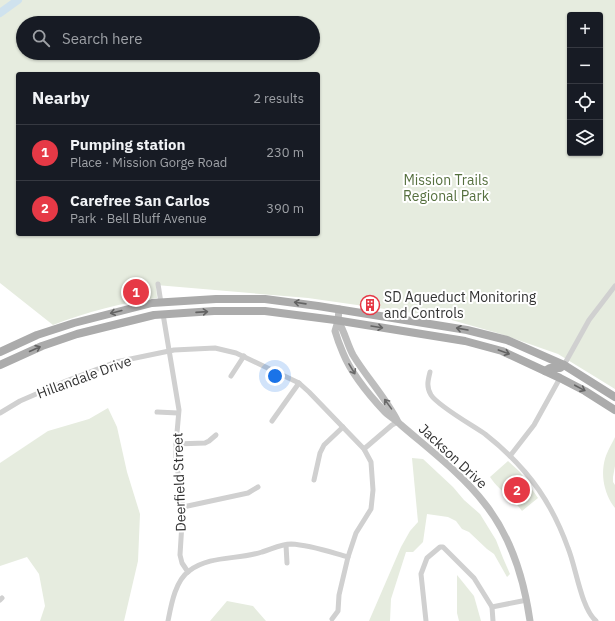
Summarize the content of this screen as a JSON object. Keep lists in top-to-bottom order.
{
  "streets": {
    "main road": ["Jackson Drive"],
    "street": ["Hillandale Drive", "Deerfield Street"]
  },
  "crossings": [
    ["Hillandale Drive", "Deerfield Street"]
  ],
  "parks": ["Mission Trails Regional Park"],
  "places": {
    "building": ["SD Aqueduct Monitoring and Controls"]
  },
  "page": {
    "map_buttons": ["+", "−"],
    "search": "Search here",
    "heading": ["Nearby", "2 results"],
    "list": [
      {
        "mark": "1",
        "name": "Pumping station",
        "note": "Place · Mission Gorge Road",
        "value": "230 m"
      },
      {
        "mark": "2",
        "name": "Carefree San Carlos",
        "note": "Park · Bell Bluff Avenue",
        "value": "390 m"
      }
    ],
    "pins": ["1", "2"]
  }
}
